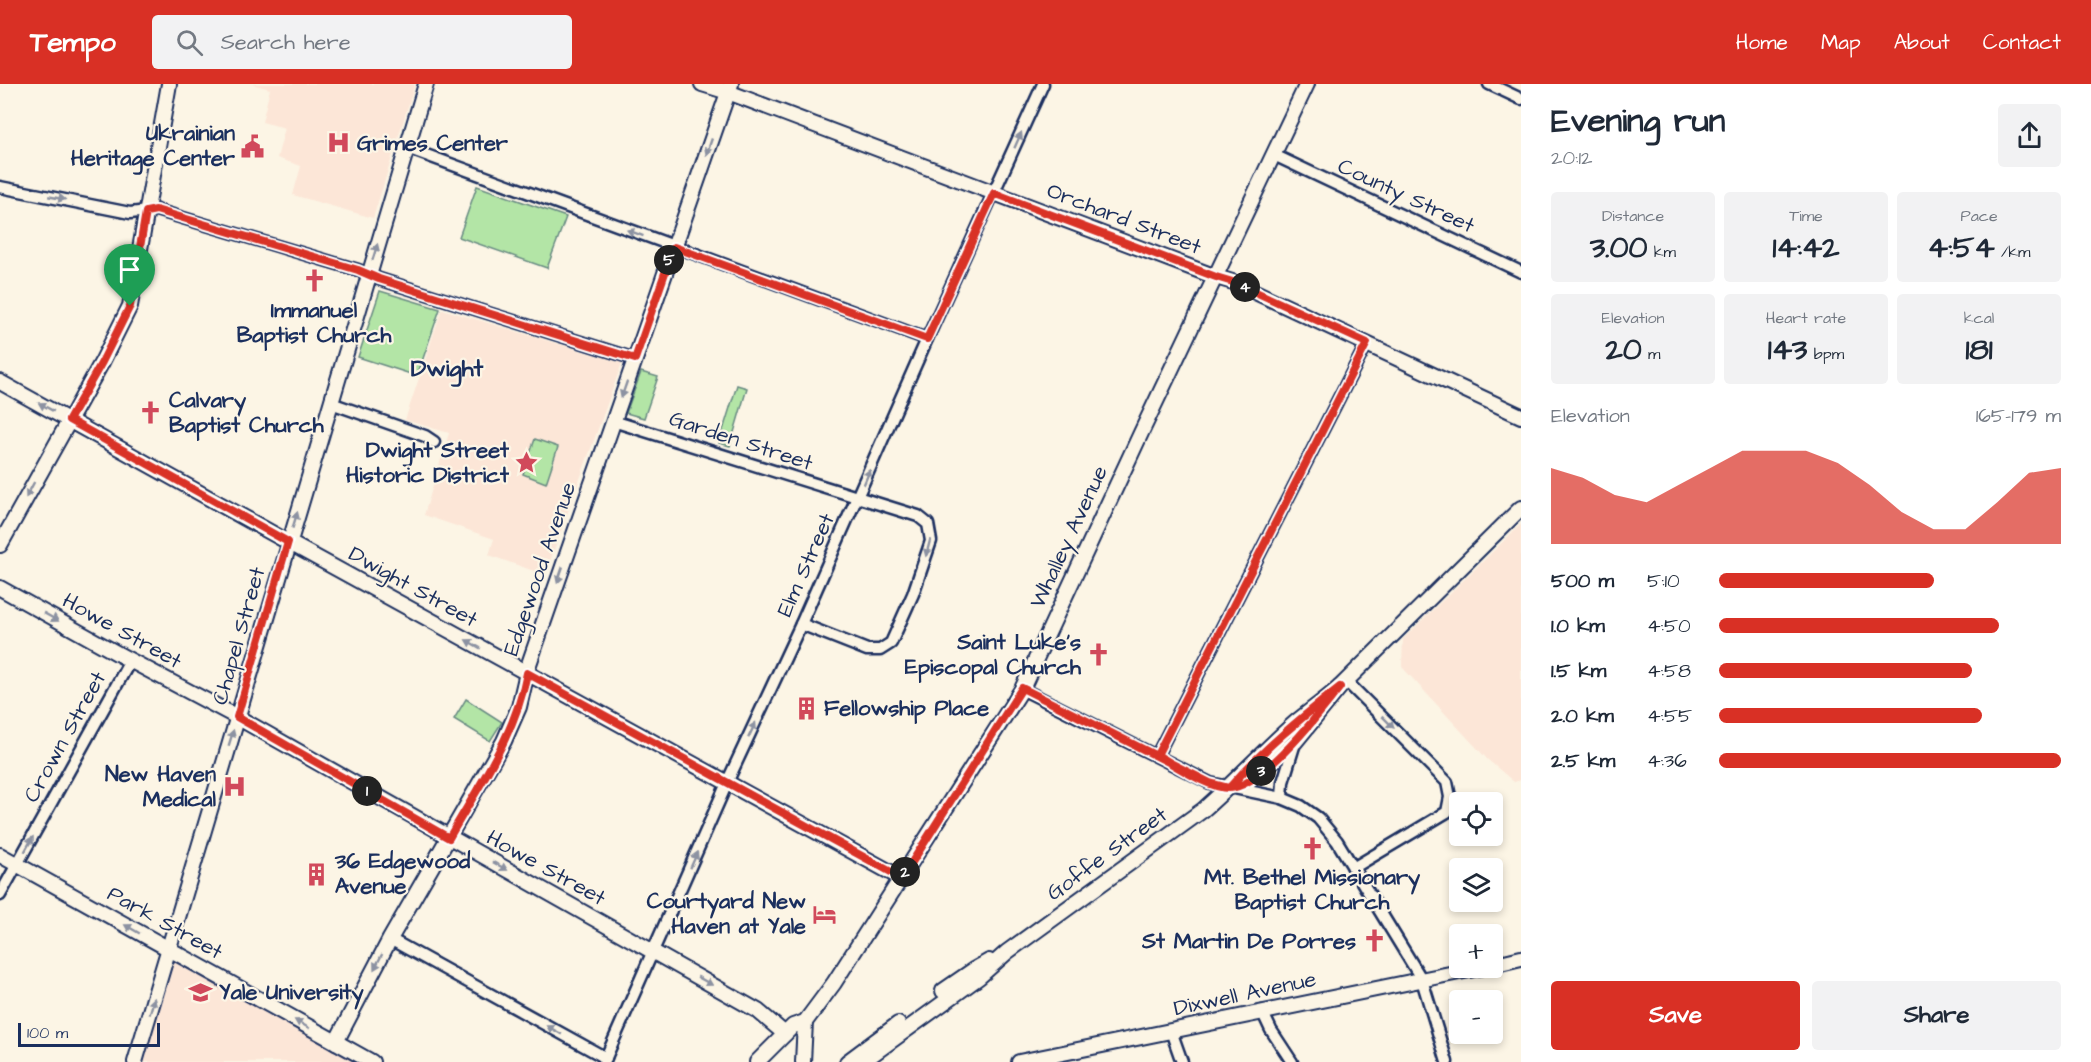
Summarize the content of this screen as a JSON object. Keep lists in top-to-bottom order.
{
  "streets": {
    "main road": [
      "Orchard Street",
      "Whalley Avenue",
      "Edgewood Avenue",
      "Dwight Street",
      "Howe Street",
      "Chapel Street",
      "Goffe Street",
      "Park Street",
      "Dixwell Avenue"
    ],
    "street": [
      "County Street",
      "Garden Street",
      "Elm Street",
      "Crown Street"
    ]
  },
  "crossings": [
    ["County Street", "Whalley Avenue"],
    ["Orchard Street", "Whalley Avenue"],
    ["Orchard Street", "Elm Street"],
    ["Orchard Street", "Edgewood Avenue"],
    ["Garden Street", "Elm Street"],
    ["Garden Street", "Edgewood Avenue"],
    ["Whalley Avenue", "Dwight Street"],
    ["Whalley Avenue", "Howe Street"],
    ["Elm Street", "Dwight Street"],
    ["Elm Street", "Howe Street"],
    ["Edgewood Avenue", "Dwight Street"],
    ["Edgewood Avenue", "Howe Street"],
    ["Edgewood Avenue", "Park Street"],
    ["Dwight Street", "Chapel Street"],
    ["Howe Street", "Chapel Street"],
    ["Howe Street", "Crown Street"],
    ["Chapel Street", "Park Street"],
    ["Crown Street", "Park Street"]
  ],
  "one_way": [
    "Elm Street",
    "Edgewood Avenue",
    "Howe Street",
    "Chapel Street",
    "Crown Street",
    "Park Street"
  ],
  "districts": ["Dwight"],
  "places": {
    "hospital": ["Grimes Center", "New Haven Medical"],
    "public building": ["Ukrainian Heritage Center"],
    "church": [
      "Immanuel Baptist Church",
      "Calvary Baptist Church",
      "Saint Luke's Episcopal Church",
      "Mt. Bethel Missionary Baptist Church",
      "St Martin De Porres"
    ],
    "place": ["Dwight Street Historic District"],
    "building": ["Fellowship Place", "36 Edgewood Avenue"],
    "hotel": ["Courtyard New Haven at Yale"],
    "school or university": ["Yale University"]
  },
  "scale_bar": "100 m",
  "page": {
    "header": "Tempo",
    "search": "Search here",
    "nav": [
      "Home",
      "Map",
      "About",
      "Contact"
    ],
    "heading": ["Evening run", "20:12"],
    "stats": [
      ["Distance", "3.00 km"],
      ["Time", "14:42"],
      ["Pace", "4:54 /km"],
      ["Elevation", "20 m"],
      ["Heart rate", "143 bpm"],
      ["kcal", "181"]
    ],
    "pins": [
      "5",
      "4",
      "3",
      "1",
      "2"
    ],
    "chart": ["Elevation", "165–179 m"],
    "list": [
      {
        "name": "500 m",
        "note": "5:10"
      },
      {
        "name": "1.0 km",
        "note": "4:50"
      },
      {
        "name": "1.5 km",
        "note": "4:58"
      },
      {
        "name": "2.0 km",
        "note": "4:55"
      },
      {
        "name": "2.5 km",
        "note": "4:36"
      }
    ],
    "map_buttons": ["+", "−"],
    "buttons": ["Save", "Share"],
    "scale": "100 m"
  }
}
